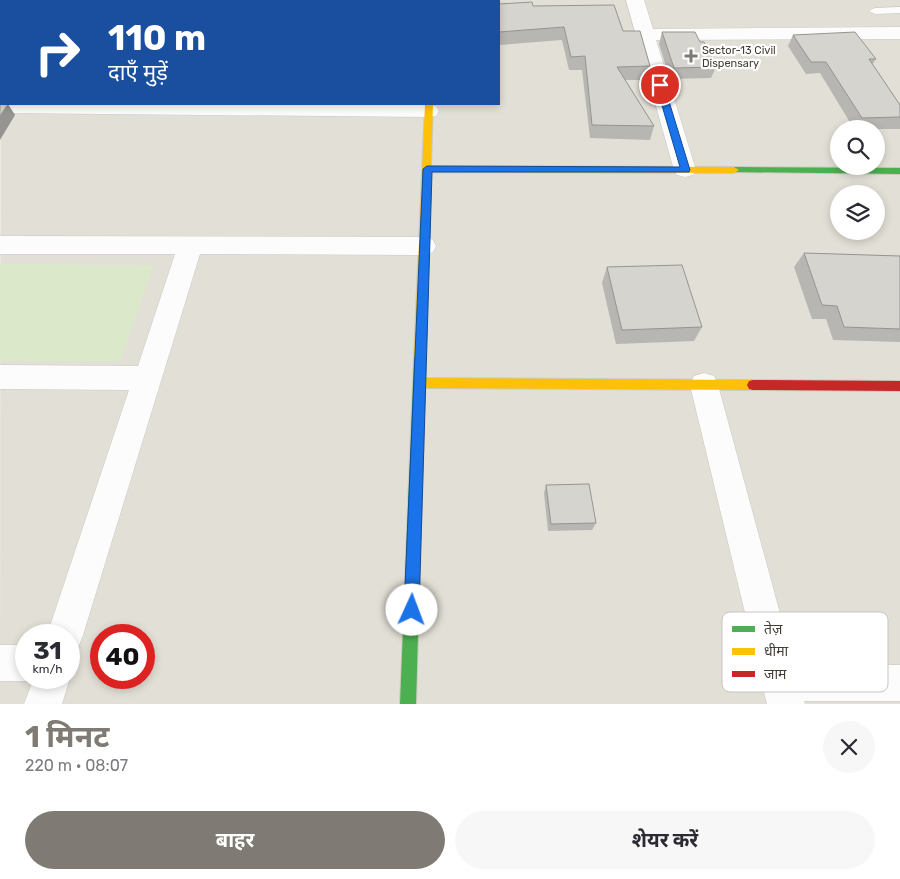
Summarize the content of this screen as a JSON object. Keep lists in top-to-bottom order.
{
  "places": {
    "health": ["Sector-13 Civil Dispensary"]
  },
  "legend": ["तेज़", "धीमा", "जाम"],
  "page": {
    "turn": ["110 m", "दाएँ मुड़ें"],
    "speed": "31 km/h",
    "limit": "40",
    "heading": ["1 मिनट", "220 m · 08:07"],
    "buttons": ["बाहर", "शेयर करें"]
  }
}
